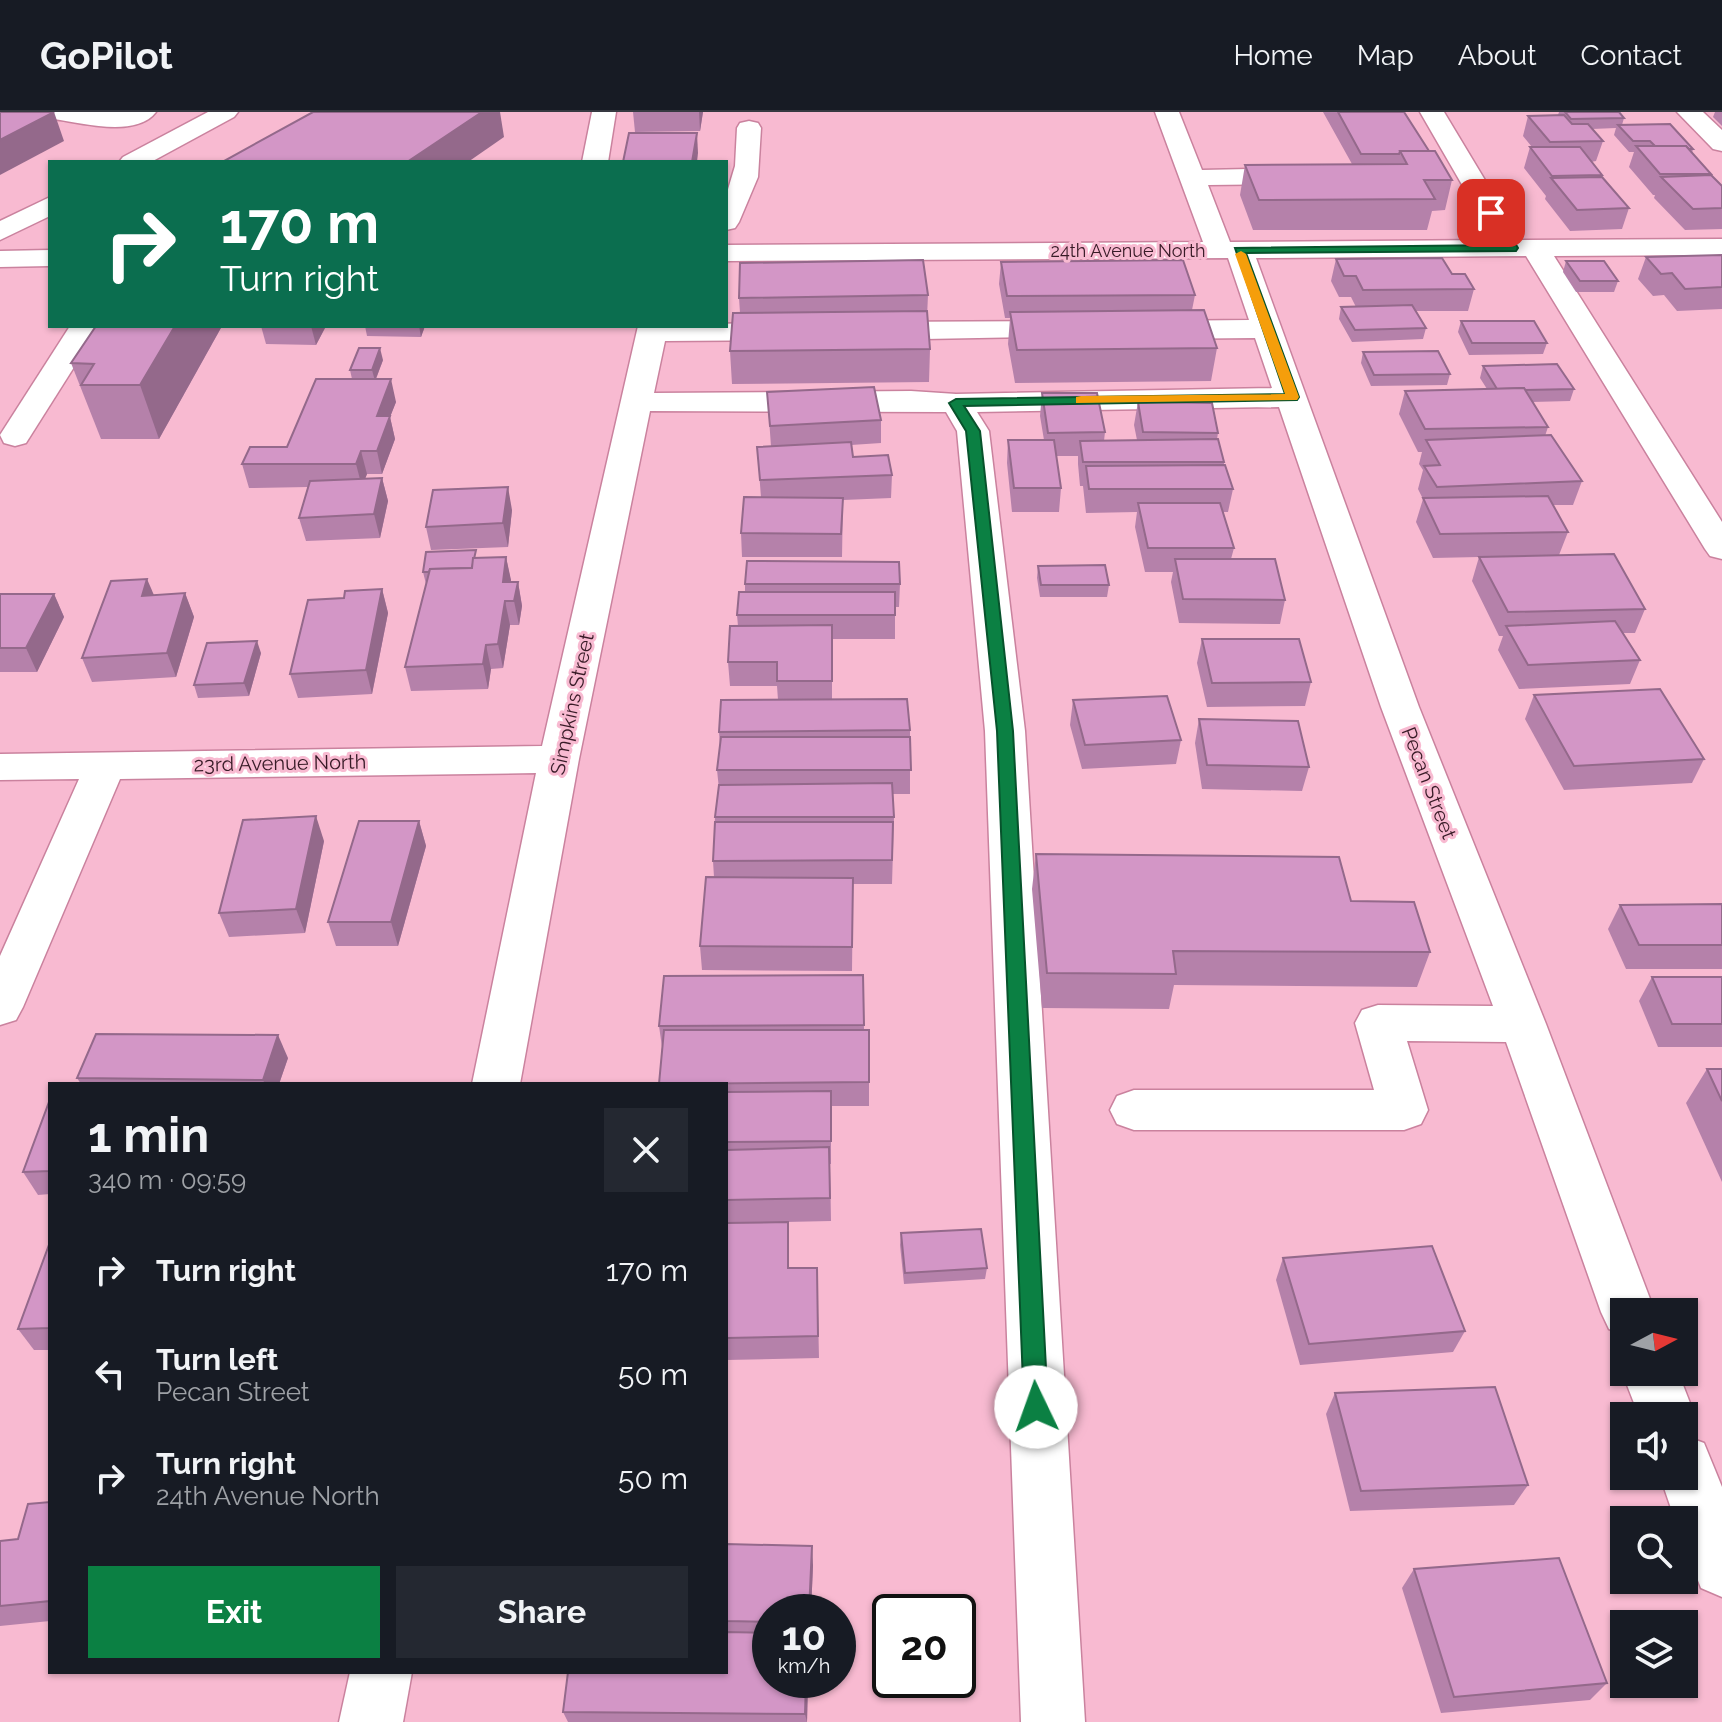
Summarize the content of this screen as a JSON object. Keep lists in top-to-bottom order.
{
  "streets": {
    "street": [
      "24th Avenue North",
      "Simpkins Street",
      "23rd Avenue North",
      "Pecan Street"
    ]
  },
  "crossings": [
    ["24th Avenue North", "Pecan Street"],
    ["Simpkins Street", "23rd Avenue North"]
  ],
  "north": "right",
  "page": {
    "header": "GoPilot",
    "nav": [
      "Home",
      "Map",
      "About",
      "Contact"
    ],
    "turn": ["170 m", "Turn right"],
    "heading": ["1 min", "340 m · 09:59"],
    "list": [
      {
        "name": "Turn right",
        "value": "170 m"
      },
      {
        "name": "Turn left",
        "note": "Pecan Street",
        "value": "50 m"
      },
      {
        "name": "Turn right",
        "note": "24th Avenue North",
        "value": "50 m"
      }
    ],
    "buttons": ["Exit", "Share"],
    "speed": "10 km/h",
    "limit": "20"
  }
}
